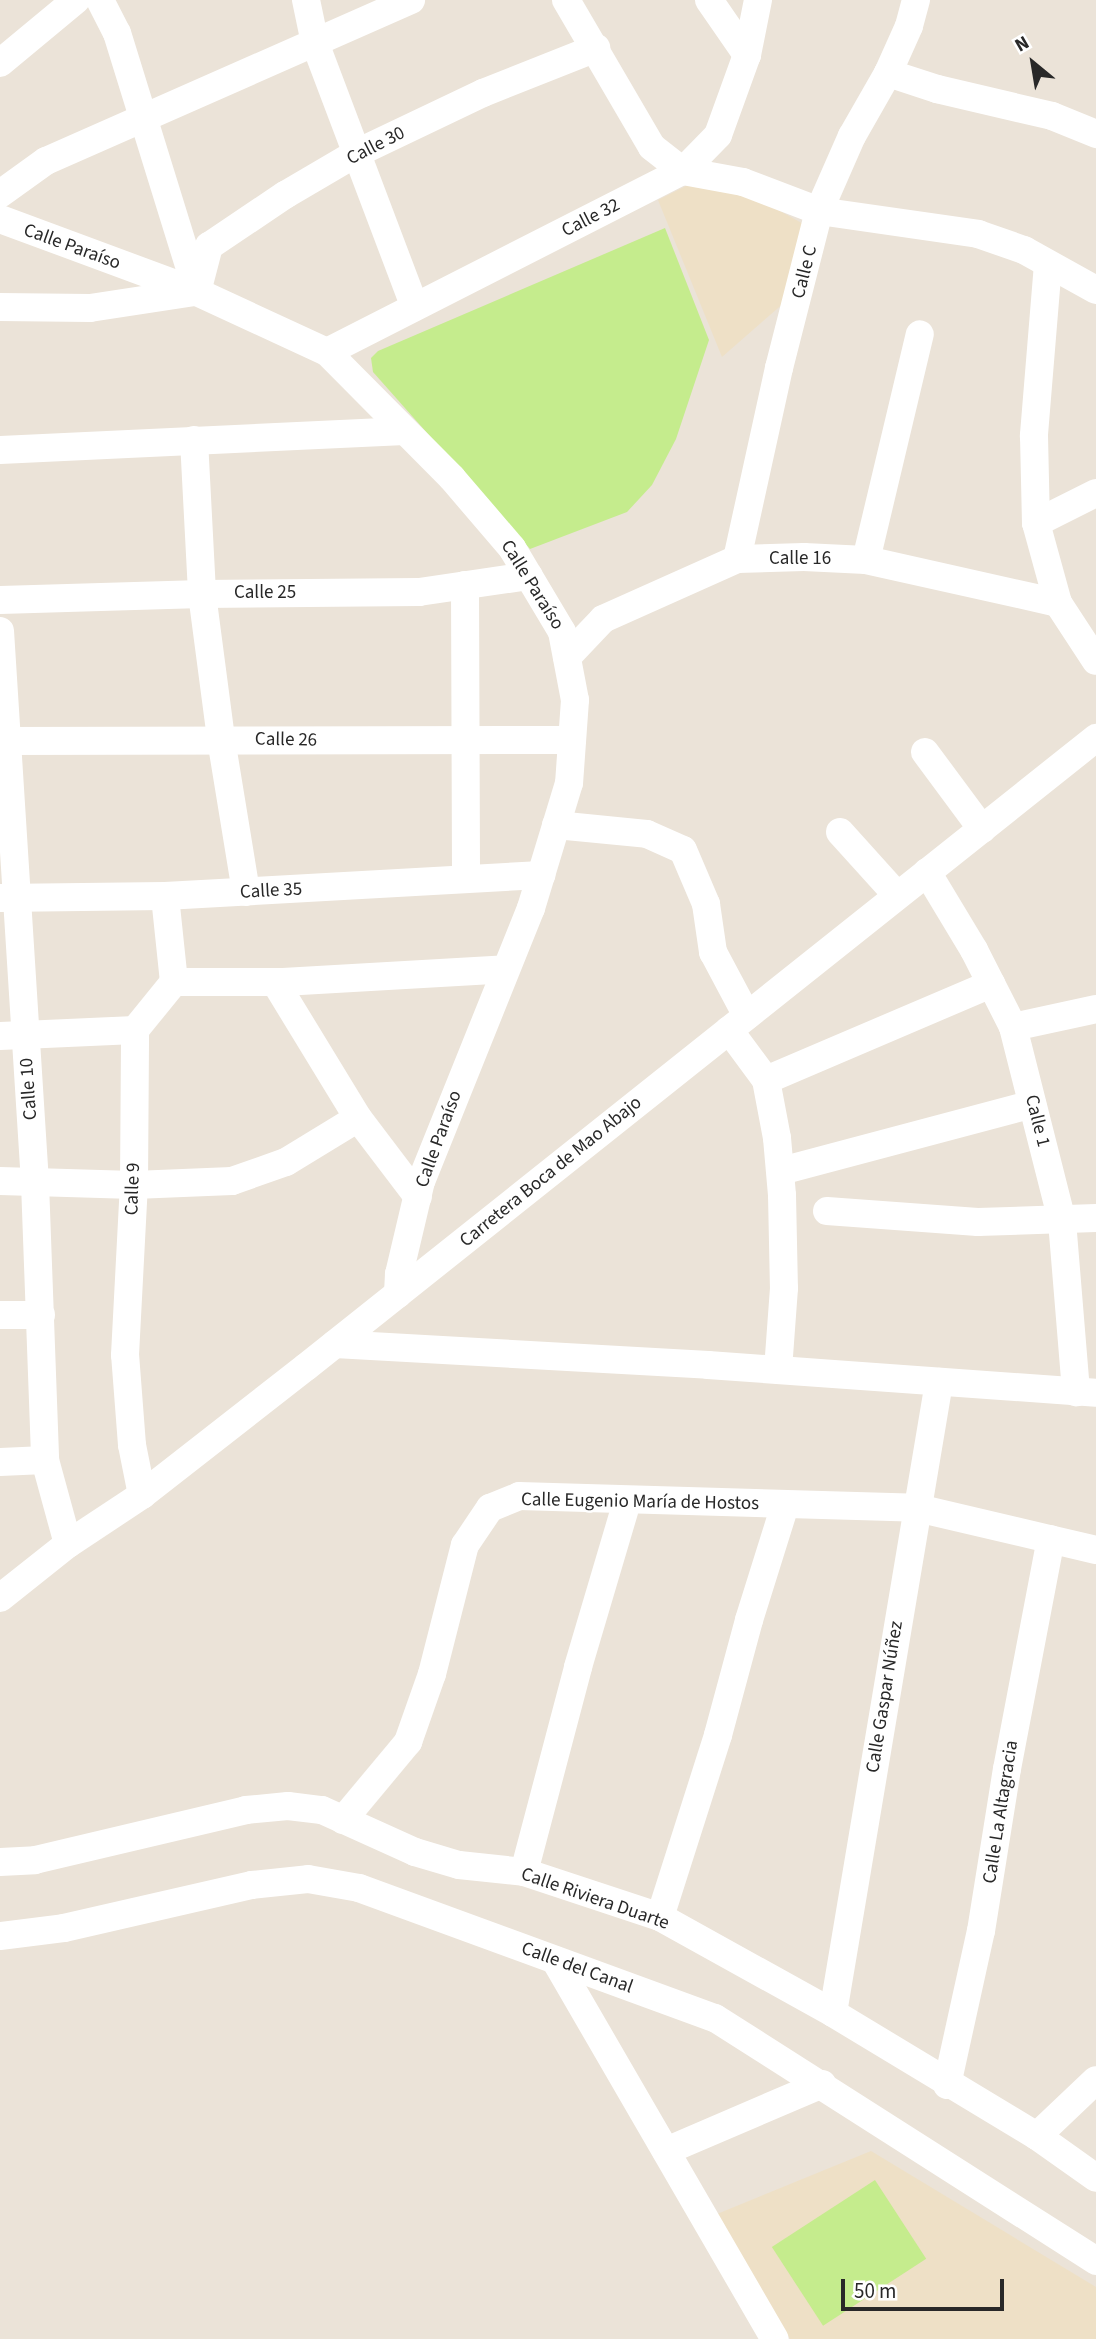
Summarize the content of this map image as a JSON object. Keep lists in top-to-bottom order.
{
  "streets": {
    "street": [
      "Calle 30",
      "Calle 32",
      "Calle Paraíso",
      "Calle C",
      "Calle 16",
      "Calle 25",
      "Calle 26",
      "Calle 35",
      "Calle 10",
      "Calle 1",
      "Carretera Boca de Mao Abajo",
      "Calle 9",
      "Calle Eugenio María de Hostos",
      "Calle Gaspar Núñez",
      "Calle La Altagracia",
      "Calle Riviera Duarte",
      "Calle del Canal"
    ]
  },
  "crossings": [
    ["Calle 30", "Calle Paraíso"],
    ["Calle 32", "Calle Paraíso"],
    ["Calle Paraíso", "Calle 16"],
    ["Calle Paraíso", "Calle 25"],
    ["Calle Paraíso", "Calle 26"],
    ["Calle Paraíso", "Calle 35"],
    ["Calle Paraíso", "Carretera Boca de Mao Abajo"],
    ["Calle C", "Calle 16"],
    ["Calle 26", "Calle 10"],
    ["Calle 35", "Calle 10"],
    ["Calle 10", "Carretera Boca de Mao Abajo"],
    ["Calle 1", "Carretera Boca de Mao Abajo"],
    ["Carretera Boca de Mao Abajo", "Calle 9"],
    ["Calle Eugenio María de Hostos", "Calle Gaspar Núñez"],
    ["Calle Eugenio María de Hostos", "Calle La Altagracia"],
    ["Calle Eugenio María de Hostos", "Calle Riviera Duarte"],
    ["Calle Gaspar Núñez", "Calle Riviera Duarte"],
    ["Calle La Altagracia", "Calle Riviera Duarte"]
  ],
  "scale_bar": "50 m",
  "north": "top left"
}
